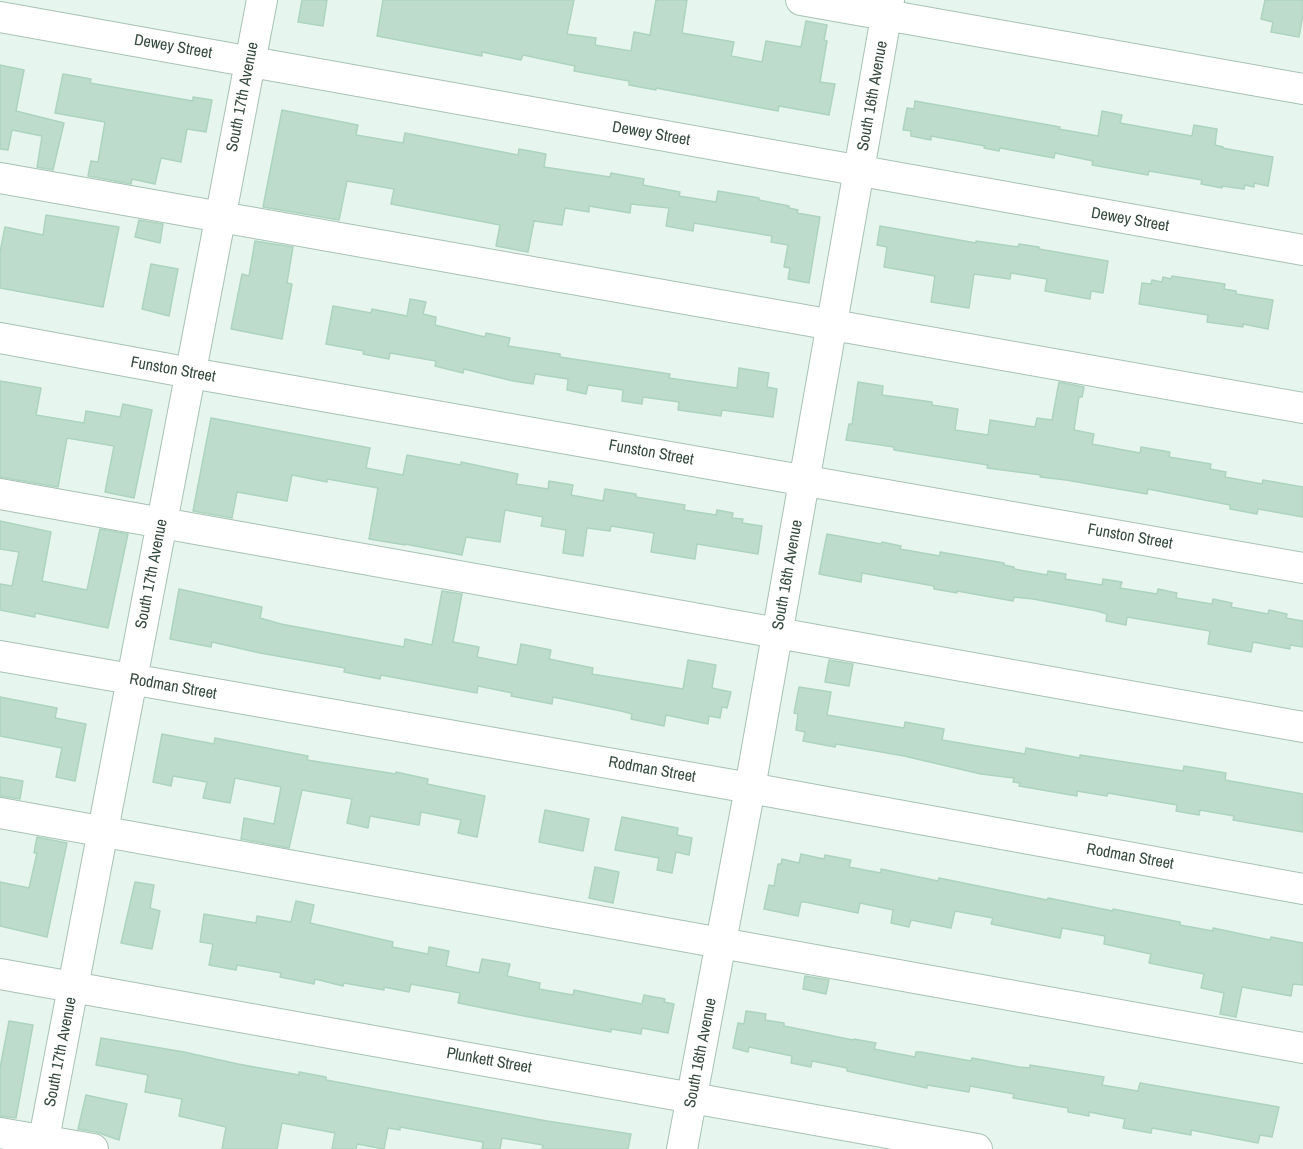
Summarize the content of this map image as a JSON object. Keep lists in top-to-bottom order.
{
  "streets": {
    "street": [
      "Dewey Street",
      "South 16th Avenue",
      "South 17th Avenue",
      "Funston Street",
      "Rodman Street",
      "Plunkett Street"
    ]
  },
  "crossings": [
    ["Dewey Street", "South 16th Avenue"],
    ["Dewey Street", "South 17th Avenue"],
    ["South 16th Avenue", "Funston Street"],
    ["South 16th Avenue", "Rodman Street"],
    ["South 16th Avenue", "Plunkett Street"],
    ["South 17th Avenue", "Funston Street"],
    ["South 17th Avenue", "Rodman Street"],
    ["South 17th Avenue", "Plunkett Street"]
  ]
}
